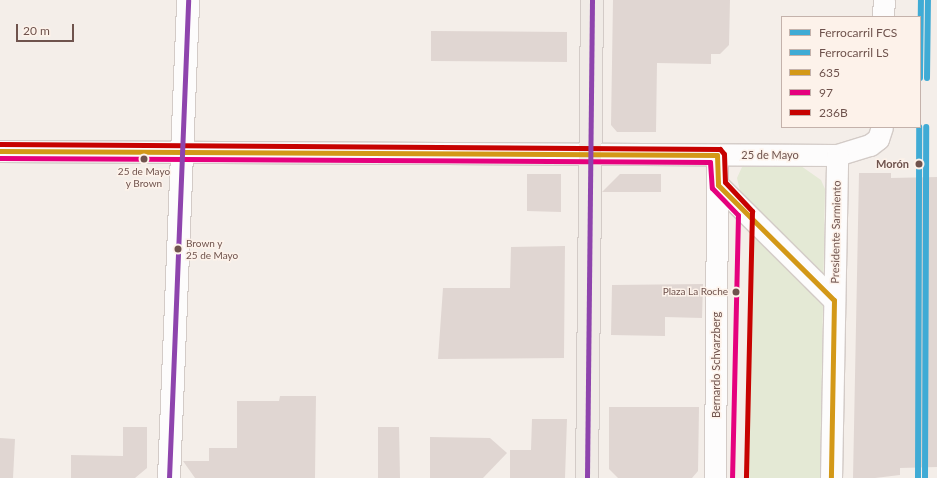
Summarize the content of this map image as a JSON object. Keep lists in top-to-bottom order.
{
  "streets": {
    "street": ["25 de Mayo", "Presidente Sarmiento", "Bernardo Schvarzberg"]
  },
  "crossings": [
    ["25 de Mayo", "Presidente Sarmiento"],
    ["25 de Mayo", "Bernardo Schvarzberg"]
  ],
  "places": [
    "25 de Mayo y Brown",
    "Morón",
    "Brown y 25 de Mayo",
    "Plaza La Roche"
  ],
  "lines": [
    "rail line FCS",
    "rail line LS",
    "transit line 236B",
    "transit line 635",
    "transit line 97"
  ],
  "legend": [
    "Ferrocarril FCS",
    "Ferrocarril LS",
    "635",
    "97",
    "236B"
  ],
  "scale_bar": "20 m"
}
